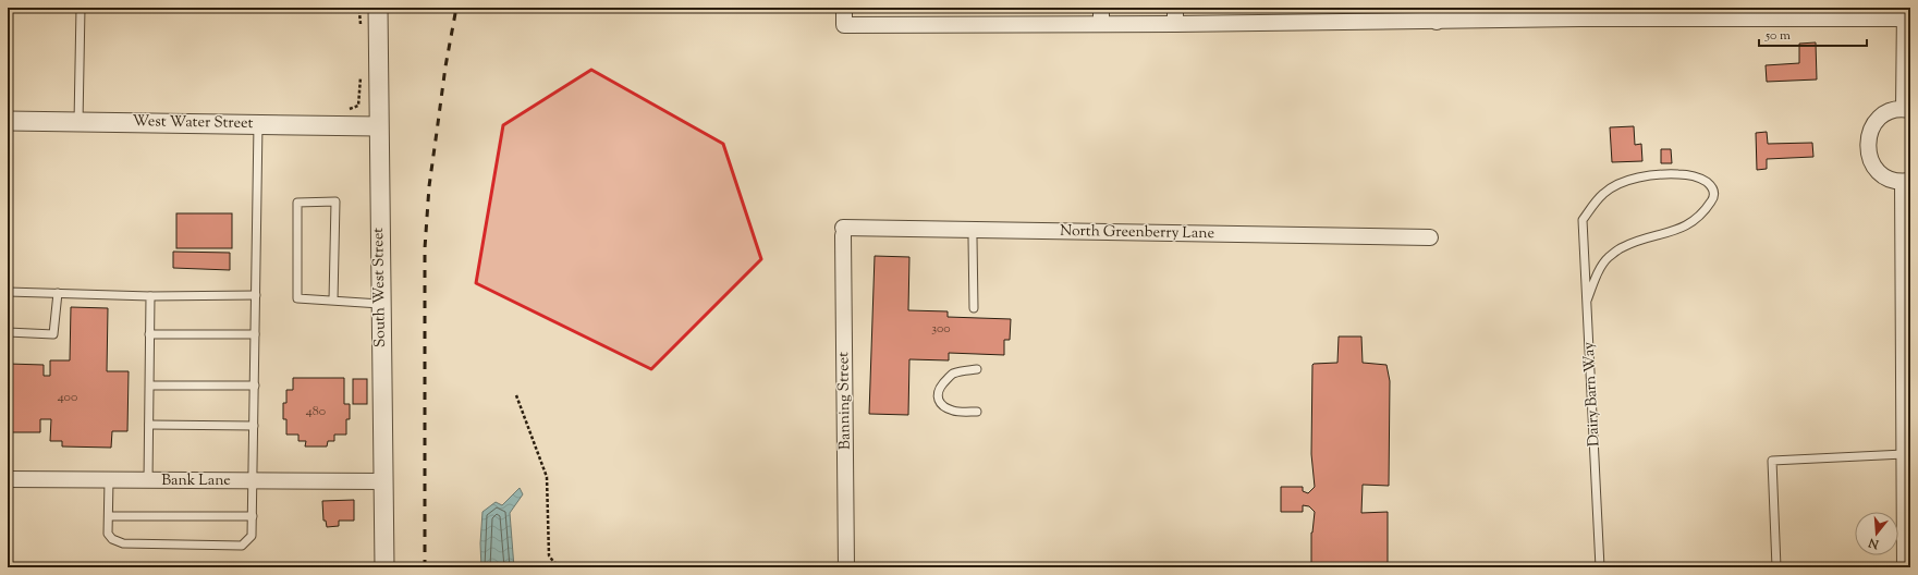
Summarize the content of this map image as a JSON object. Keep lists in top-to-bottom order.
{
  "streets": {
    "street": [
      "West Water Street",
      "North Greenberry Lane",
      "South West Street",
      "Banning Street",
      "Bank Lane"
    ],
    "lane": ["Dairy Barn Way"]
  },
  "crossings": [
    ["West Water Street", "South West Street"],
    ["North Greenberry Lane", "Banning Street"],
    ["South West Street", "Bank Lane"]
  ],
  "house_numbers": ["300", "400", "480"],
  "scale_bar": "50 m",
  "north": "bottom"
}
